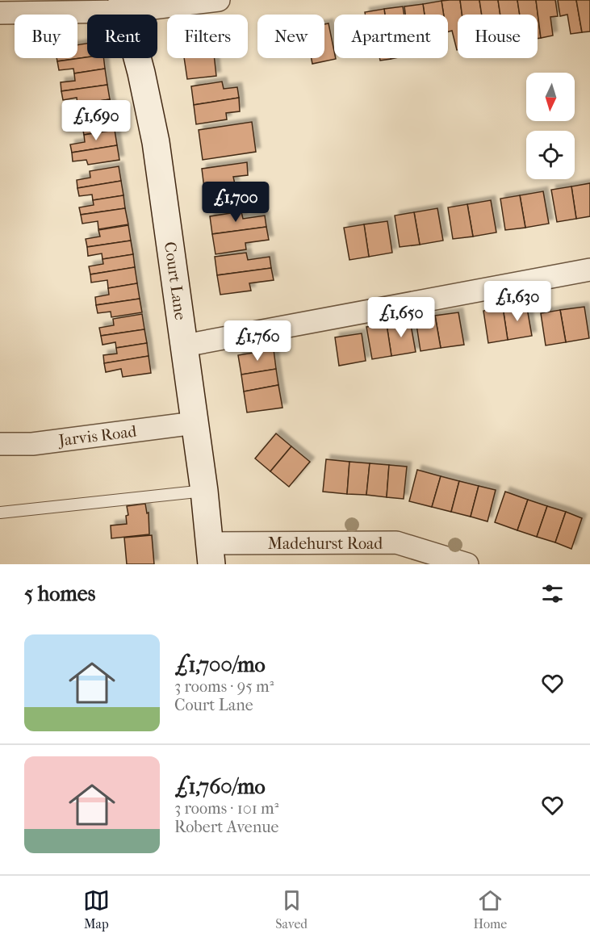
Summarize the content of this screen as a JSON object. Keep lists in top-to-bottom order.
{
  "streets": {
    "street": ["Court Lane", "Jarvis Road", "Madehurst Road"]
  },
  "crossings": [
    ["Court Lane", "Jarvis Road"],
    ["Court Lane", "Madehurst Road"]
  ],
  "north": "bottom",
  "page": {
    "chip": [
      "Buy",
      "Rent",
      "Filters",
      "New",
      "Apartment",
      "House"
    ],
    "price": [
      "£1,690",
      "£1,700",
      "£1,630",
      "£1,650",
      "£1,760"
    ],
    "heading": "5 homes",
    "list": [
      {
        "name": "£1,700/mo",
        "note": "3 rooms · 95 m² · Court Lane"
      },
      {
        "name": "£1,760/mo",
        "note": "3 rooms · 101 m² · Robert Avenue"
      }
    ],
    "tabs": ["Map", "Saved", "Home"]
  }
}
